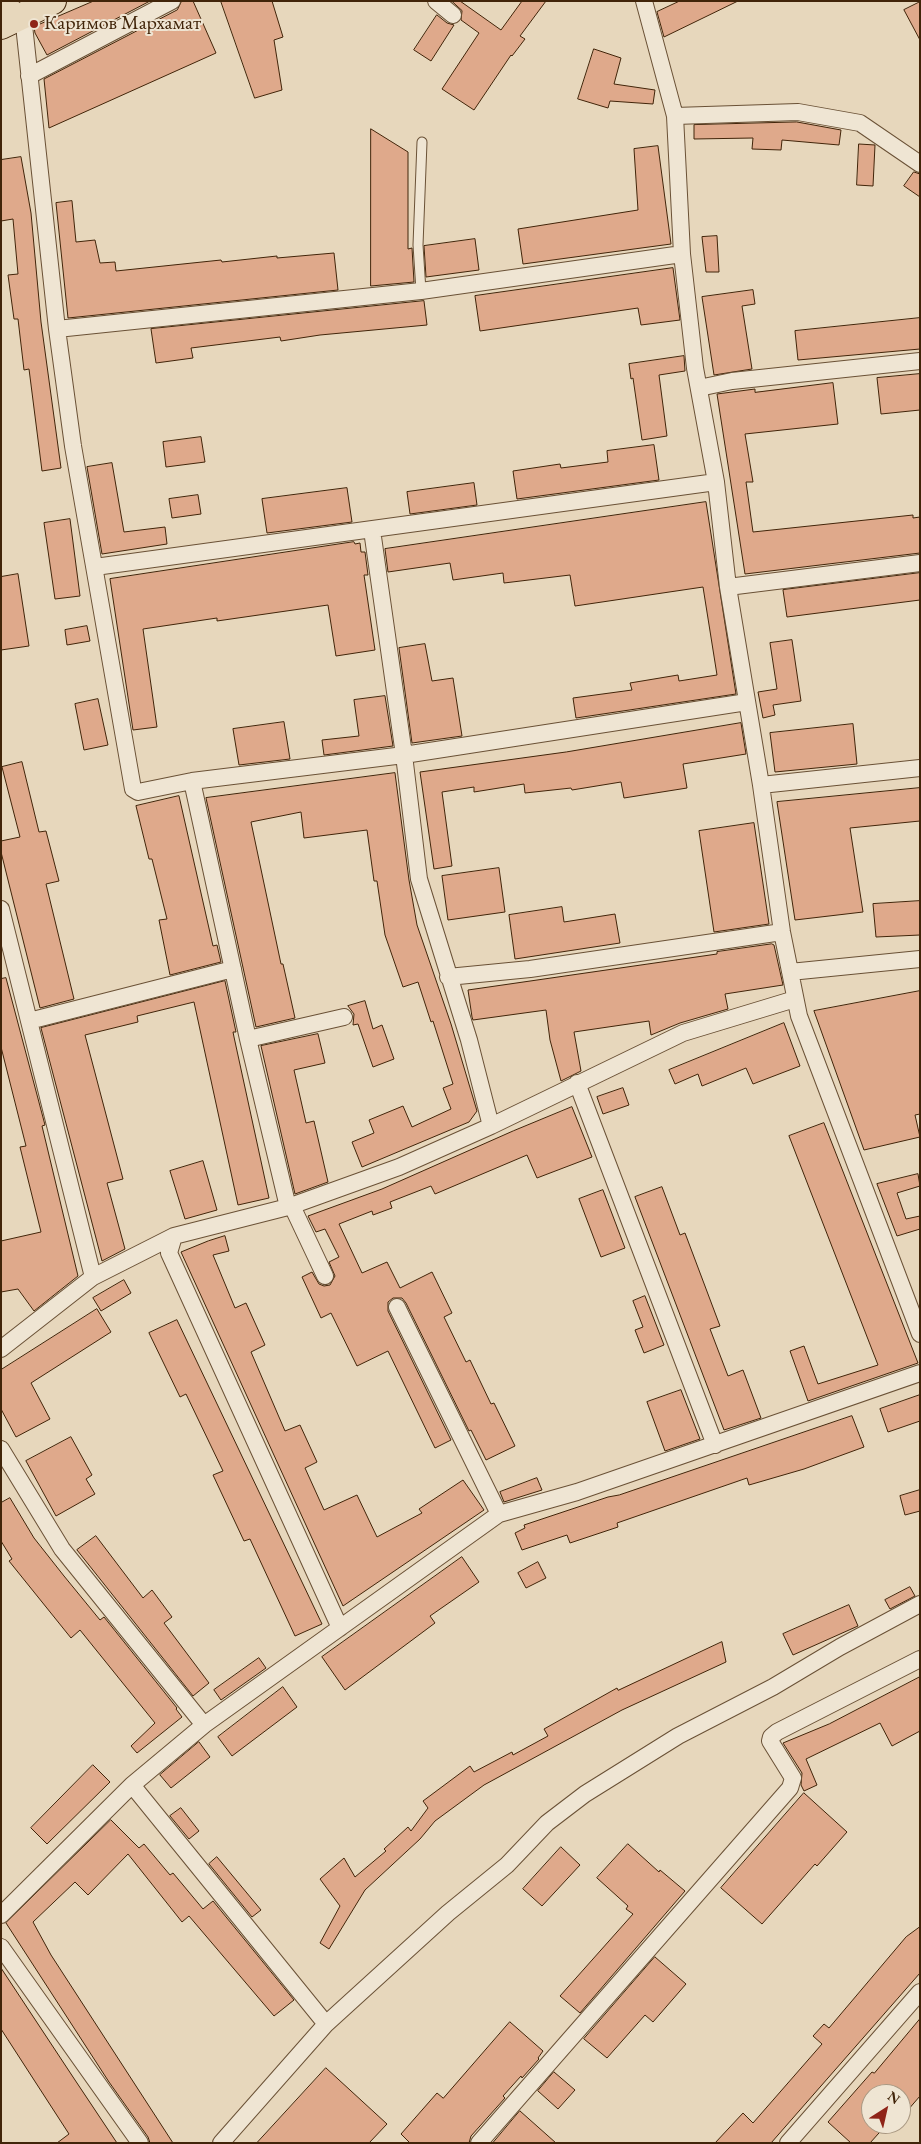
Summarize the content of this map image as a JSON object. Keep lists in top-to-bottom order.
{
  "places": ["Каримов Мархамат"],
  "north": "top right"
}
